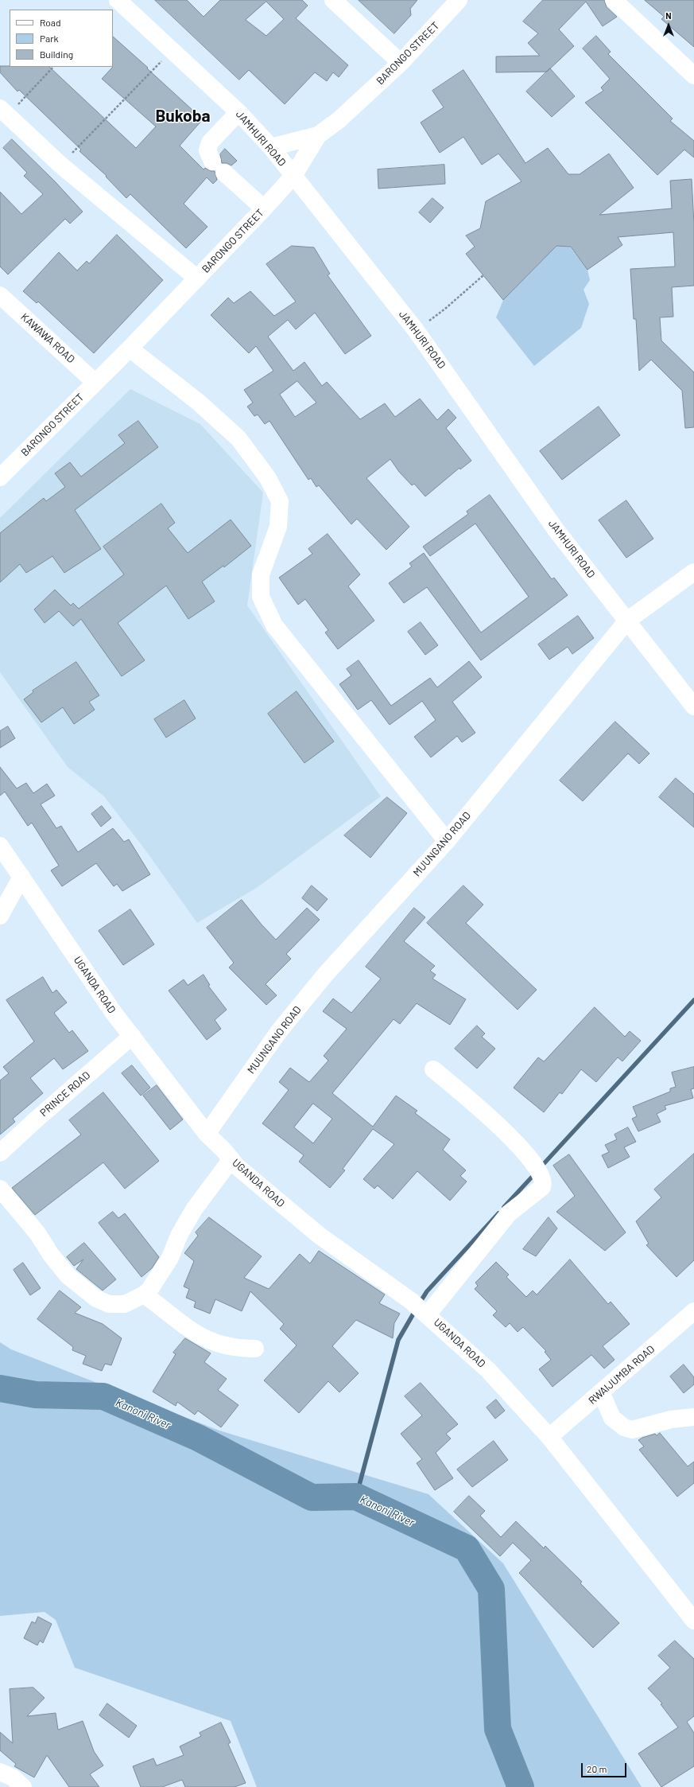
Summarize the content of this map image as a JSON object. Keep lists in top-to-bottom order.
{
  "streets": {
    "street": [
      "BARONGO STREET",
      "JAMHURI ROAD",
      "KAWAWA ROAD",
      "MUUNGANO ROAD",
      "UGANDA ROAD",
      "PRINCE ROAD",
      "RWAIJUMBA ROAD"
    ]
  },
  "crossings": [
    ["BARONGO STREET", "JAMHURI ROAD"],
    ["BARONGO STREET", "KAWAWA ROAD"],
    ["JAMHURI ROAD", "MUUNGANO ROAD"],
    ["MUUNGANO ROAD", "UGANDA ROAD"],
    ["UGANDA ROAD", "PRINCE ROAD"],
    ["UGANDA ROAD", "RWAIJUMBA ROAD"]
  ],
  "districts": ["Bukoba"],
  "water": ["Kanoni River"],
  "legend": ["Road", "Park", "Building"],
  "scale_bar": "20 m",
  "north": "top"
}
